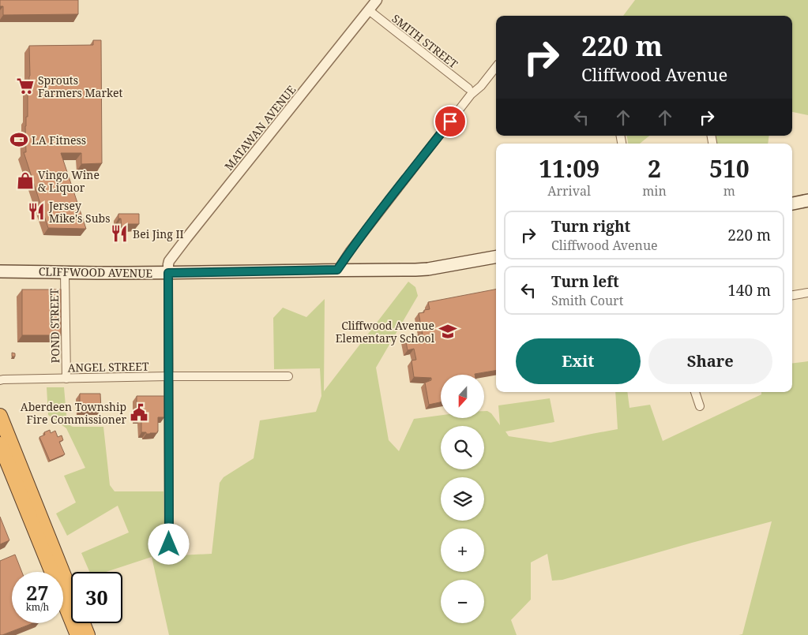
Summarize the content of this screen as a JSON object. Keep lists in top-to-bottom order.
{
  "streets": {
    "main road": ["CLIFFWOOD AVENUE"],
    "street": [
      "SMITH STREET",
      "MATAWAN AVENUE",
      "POND STREET",
      "ANGEL STREET"
    ]
  },
  "crossings": [
    ["SMITH STREET", "MATAWAN AVENUE"],
    ["MATAWAN AVENUE", "CLIFFWOOD AVENUE"],
    ["CLIFFWOOD AVENUE", "POND STREET"],
    ["POND STREET", "ANGEL STREET"]
  ],
  "places": {
    "supermarket": ["Sprouts Farmers Market"],
    "sports": ["LA Fitness"],
    "shop": ["Vingo Wine & Liquor"],
    "restaurant": ["Jersey Mike's Subs", "Bei Jing II"],
    "school or university": ["Cliffwood Avenue Elementary School"],
    "public building": ["Aberdeen Township Fire Commissioner"]
  },
  "north": "bottom",
  "page": {
    "turn": ["220 m", "Cliffwood Avenue"],
    "eta": [
      "11:09",
      "Arrival",
      "2",
      "min",
      "510",
      "m"
    ],
    "list": [
      {
        "name": "Turn right",
        "note": "Cliffwood Avenue",
        "value": "220 m"
      },
      {
        "name": "Turn left",
        "note": "Smith Court",
        "value": "140 m"
      }
    ],
    "buttons": ["Exit", "Share"],
    "map_buttons": ["+", "−"],
    "speed": "27 km/h",
    "limit": "30"
  }
}
